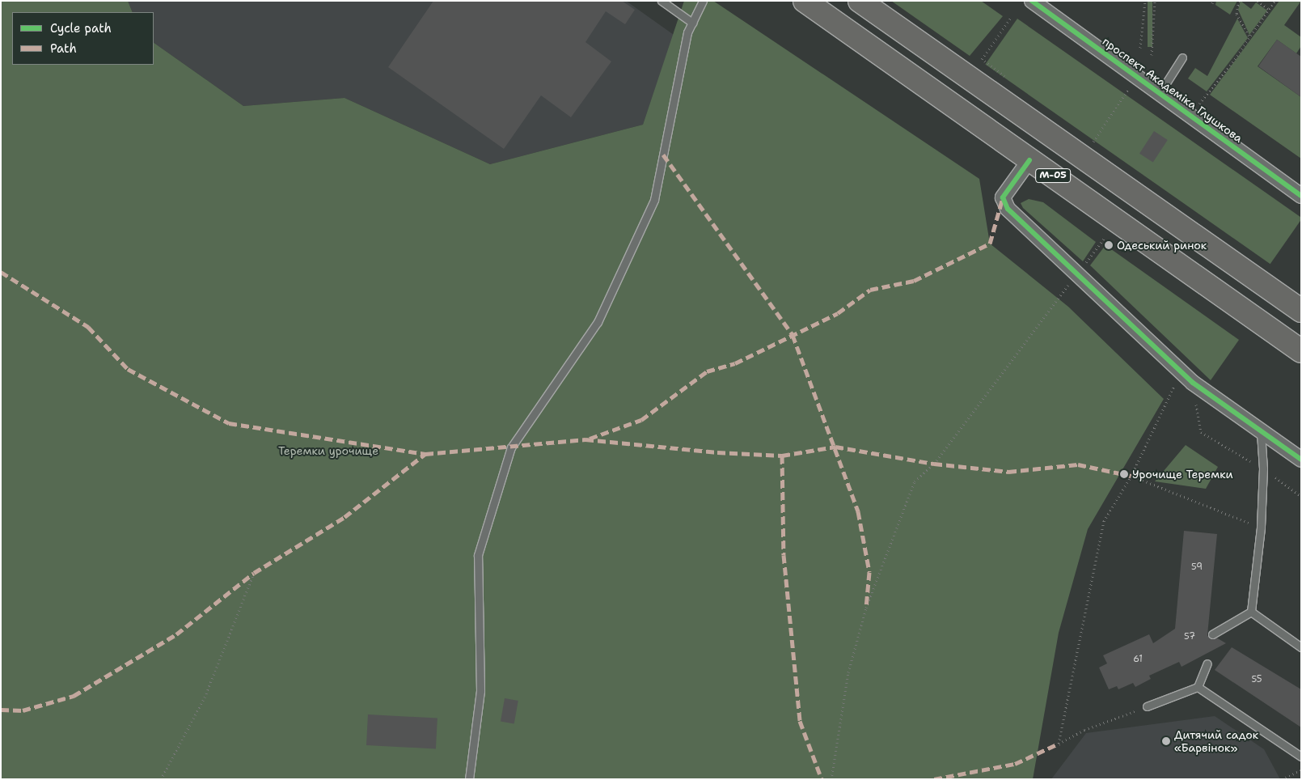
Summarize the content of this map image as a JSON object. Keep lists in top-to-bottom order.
{
  "streets": {
    "highway": ["М-05"],
    "street": ["проспект Академіка Глушкова"]
  },
  "parks": ["Теремки урочище"],
  "places": ["Одеський ринок", "Урочище Теремки", "Дитячий садок «Барвінок»"],
  "house_numbers": [
    "59",
    "57",
    "61",
    "55"
  ],
  "legend": ["Cycle path", "Path"]
}
